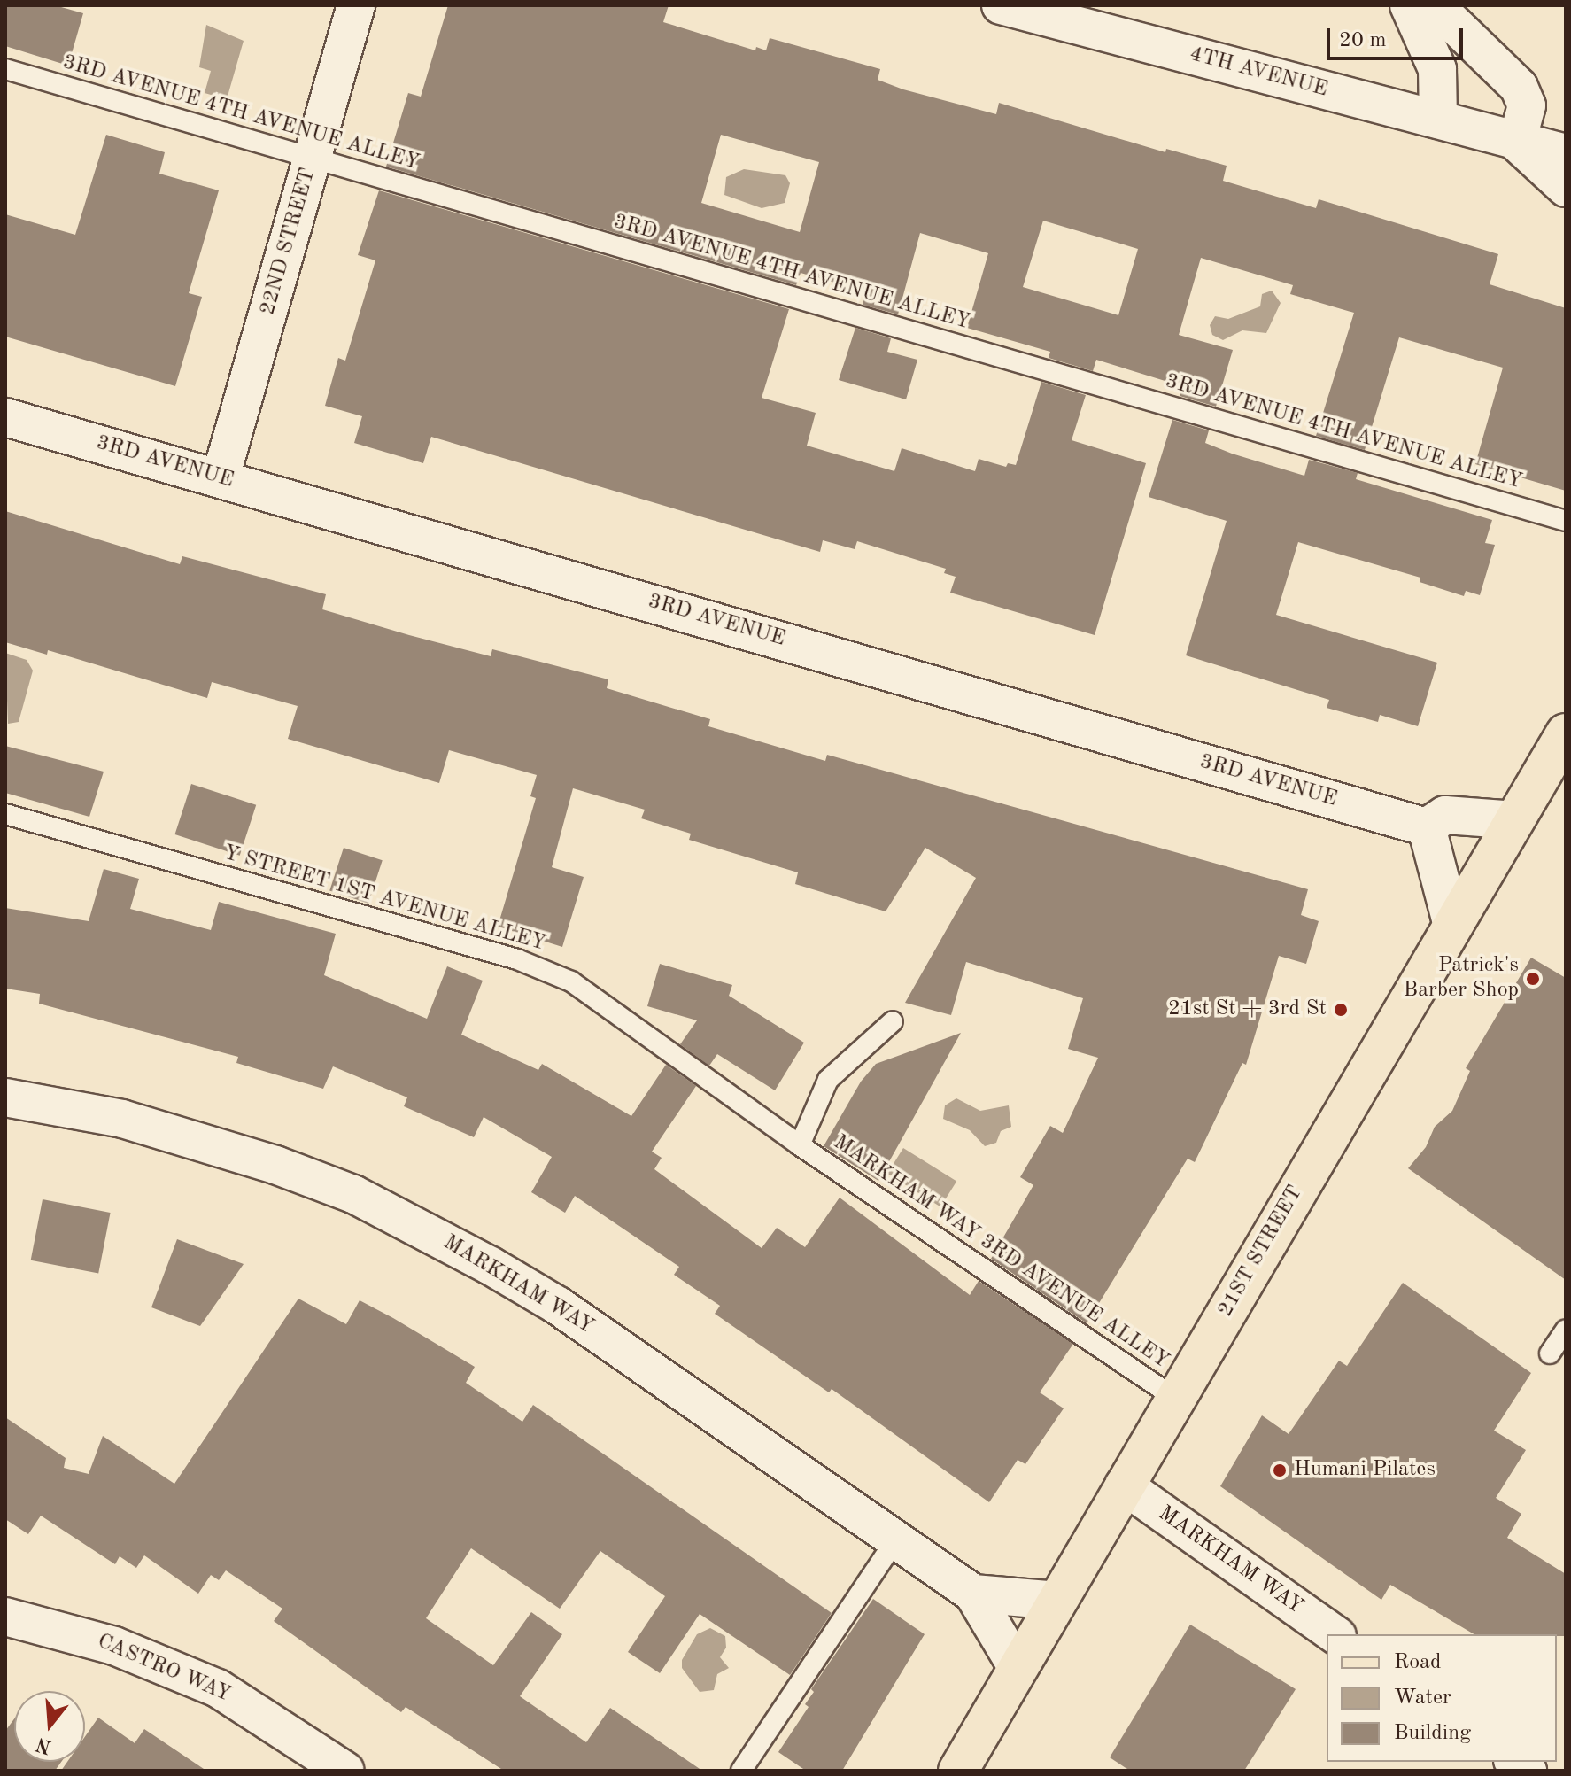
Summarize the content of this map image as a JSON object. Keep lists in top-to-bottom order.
{
  "streets": {
    "main road": ["21ST STREET"],
    "street": [
      "4TH AVENUE",
      "22ND STREET",
      "3RD AVENUE",
      "MARKHAM WAY",
      "CASTRO WAY"
    ],
    "lane": ["3RD AVENUE 4TH AVENUE ALLEY", "Y STREET 1ST AVENUE ALLEY", "MARKHAM WAY 3RD AVENUE ALLEY"]
  },
  "crossings": [
    ["3RD AVENUE 4TH AVENUE ALLEY", "22ND STREET"],
    ["22ND STREET", "3RD AVENUE"],
    ["Y STREET 1ST AVENUE ALLEY", "MARKHAM WAY 3RD AVENUE ALLEY"],
    ["21ST STREET", "MARKHAM WAY 3RD AVENUE ALLEY"],
    ["21ST STREET", "MARKHAM WAY"]
  ],
  "places": ["Patrick's Barber Shop", "21st St + 3rd St", "Humani Pilates"],
  "legend": ["Road", "Water", "Building"],
  "scale_bar": "20 m",
  "north": "bottom"
}
